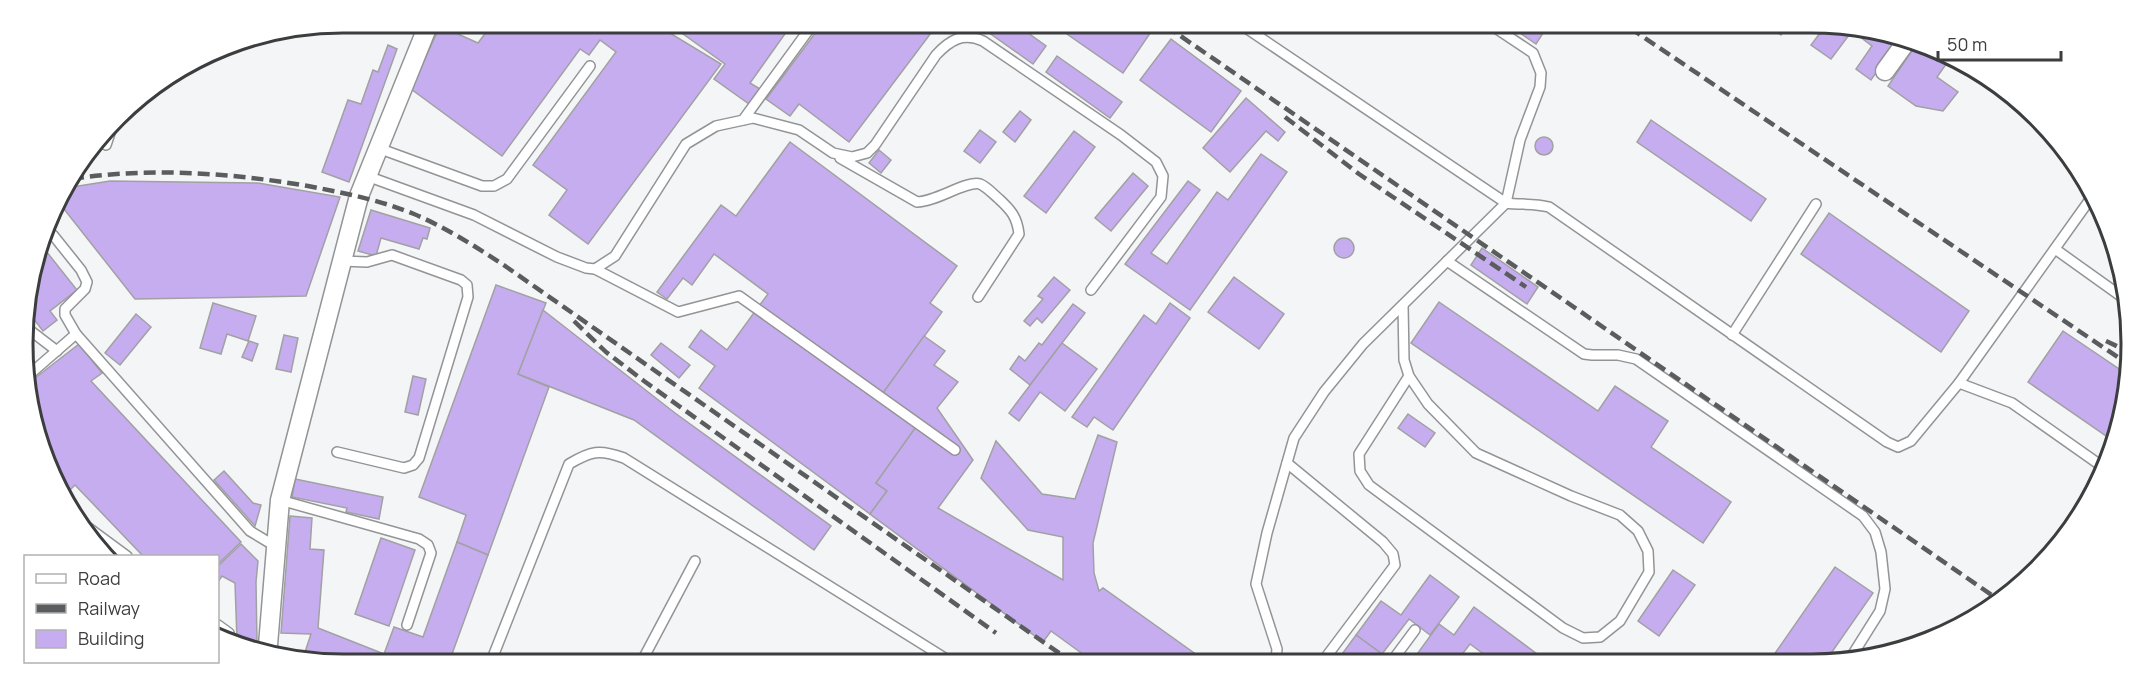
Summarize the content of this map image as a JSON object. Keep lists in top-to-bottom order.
{
  "legend": ["Road", "Railway", "Building"],
  "scale_bar": "50 m"
}
